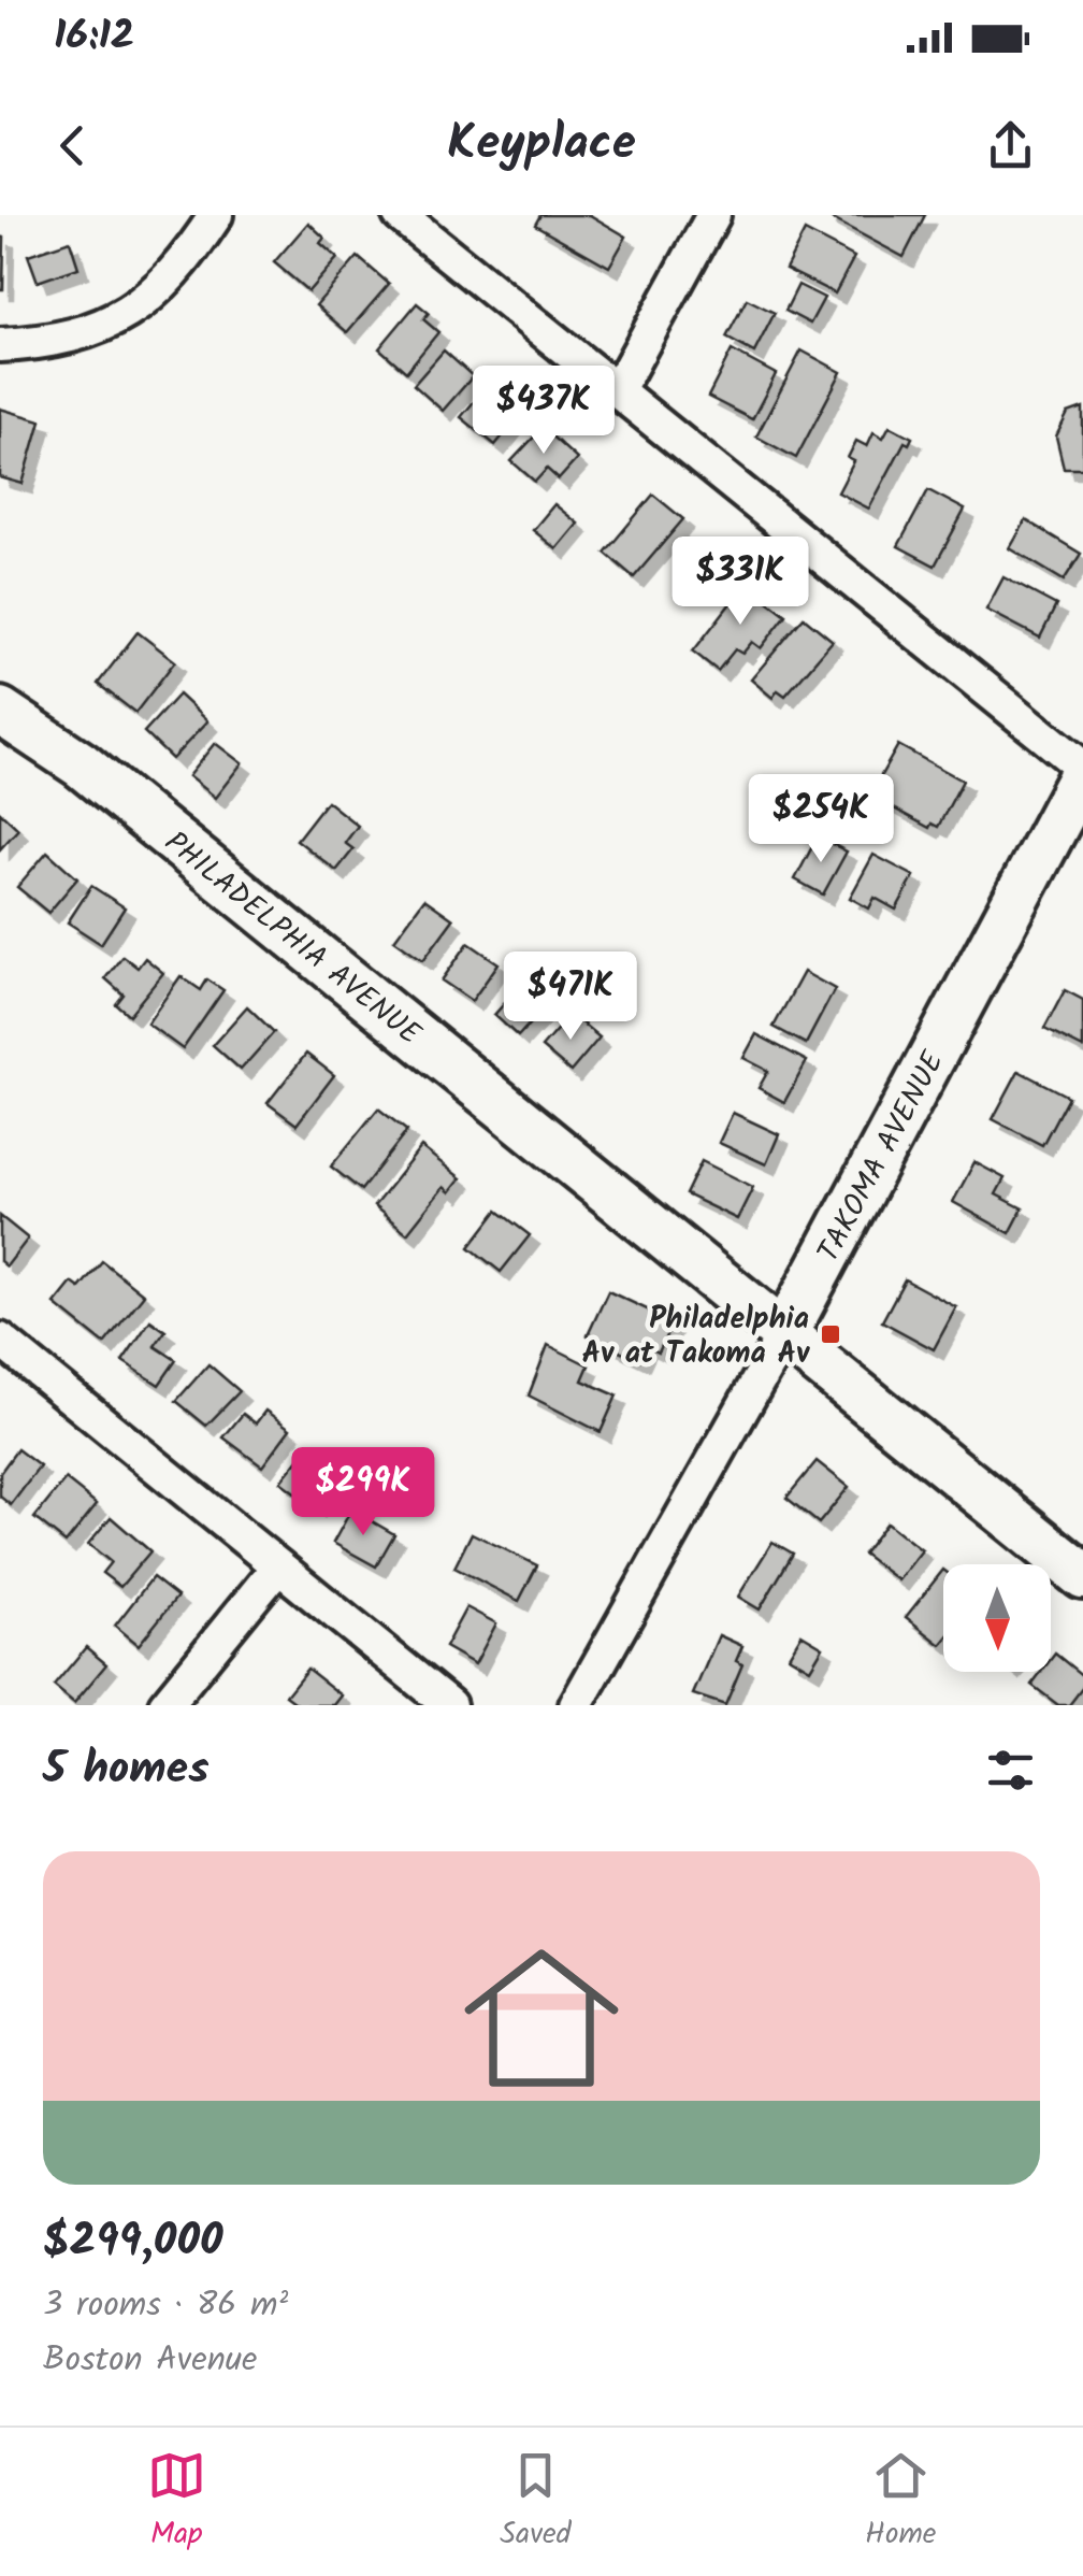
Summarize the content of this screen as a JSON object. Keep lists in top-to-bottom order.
{
  "streets": {
    "main road": ["PHILADELPHIA AVENUE", "TAKOMA AVENUE"]
  },
  "crossings": [
    ["PHILADELPHIA AVENUE", "TAKOMA AVENUE"]
  ],
  "places": {
    "transit": ["Philadelphia Av at Takoma Av"]
  },
  "north": "bottom",
  "page": {
    "status": "16:12",
    "header": "Keyplace",
    "price": [
      "$437K",
      "$331K",
      "$254K",
      "$471K",
      "$299K"
    ],
    "heading": "5 homes",
    "list": [
      {
        "name": "$299,000",
        "note": "3 rooms · 86 m² · Boston Avenue"
      }
    ],
    "tabs": ["Map", "Saved", "Home"]
  }
}
